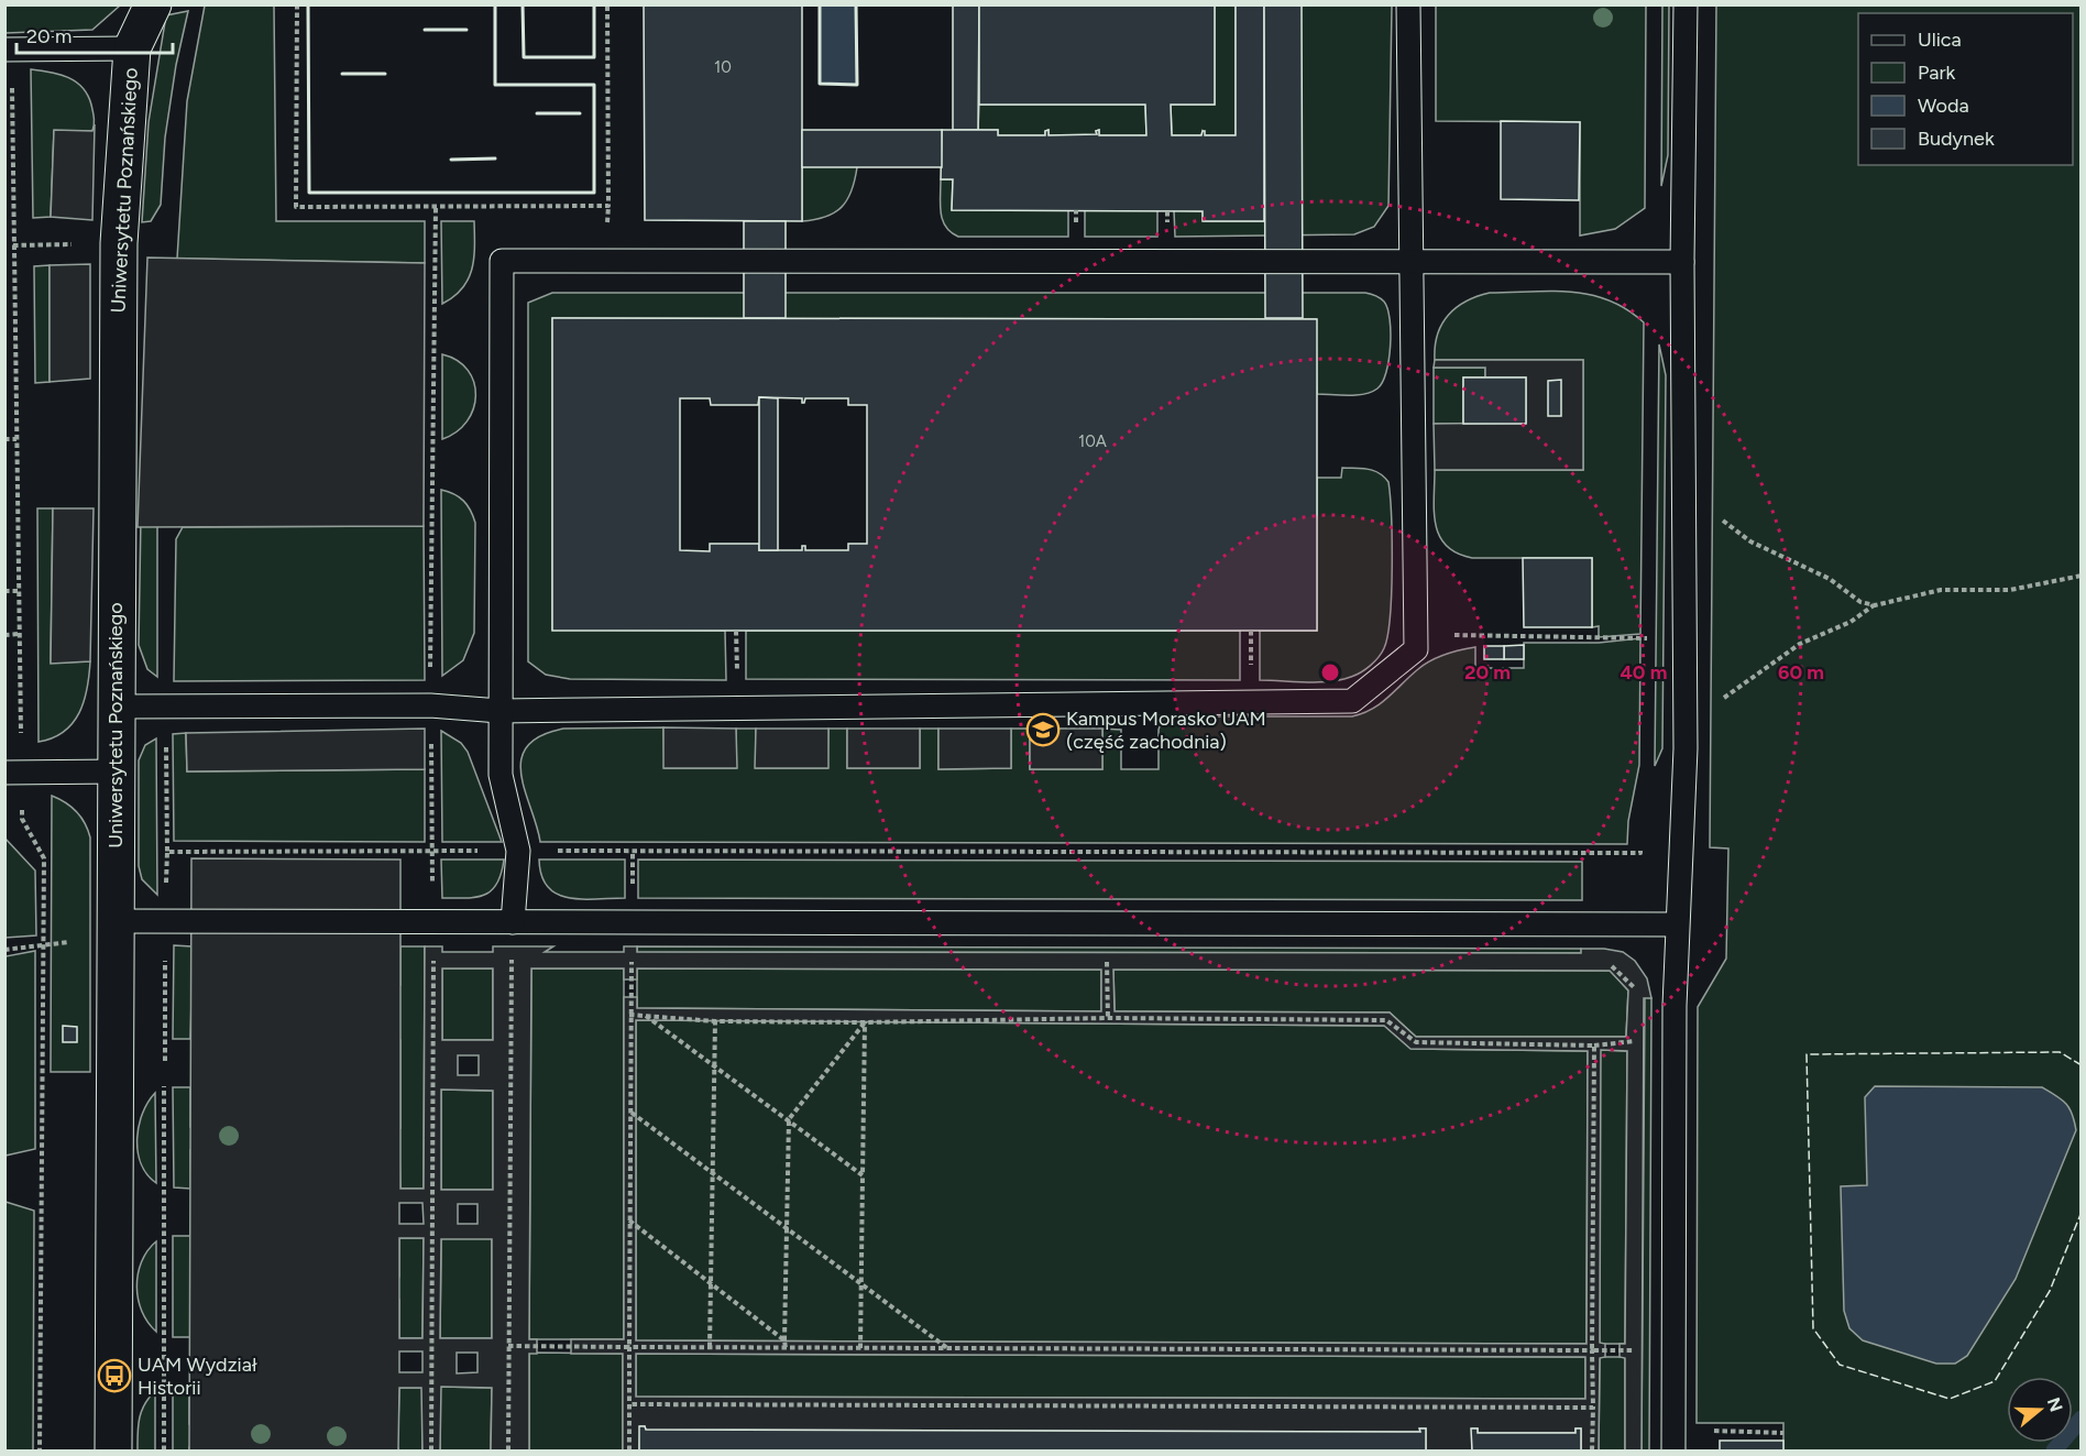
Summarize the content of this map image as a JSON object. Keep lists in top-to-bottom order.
{
  "streets": {
    "street": ["Uniwersytetu Poznańskiego"]
  },
  "places": {
    "school or university": ["Kampus Morasko UAM (część zachodnia)"],
    "bus stop": ["UAM Wydział Historii"]
  },
  "house_numbers": ["10", "10A"],
  "legend": [
    "Ulica",
    "Park",
    "Woda",
    "Budynek"
  ],
  "scale_bar": "20 m",
  "north": "right",
  "rings": ["20 m", "40 m", "60 m"]
}
